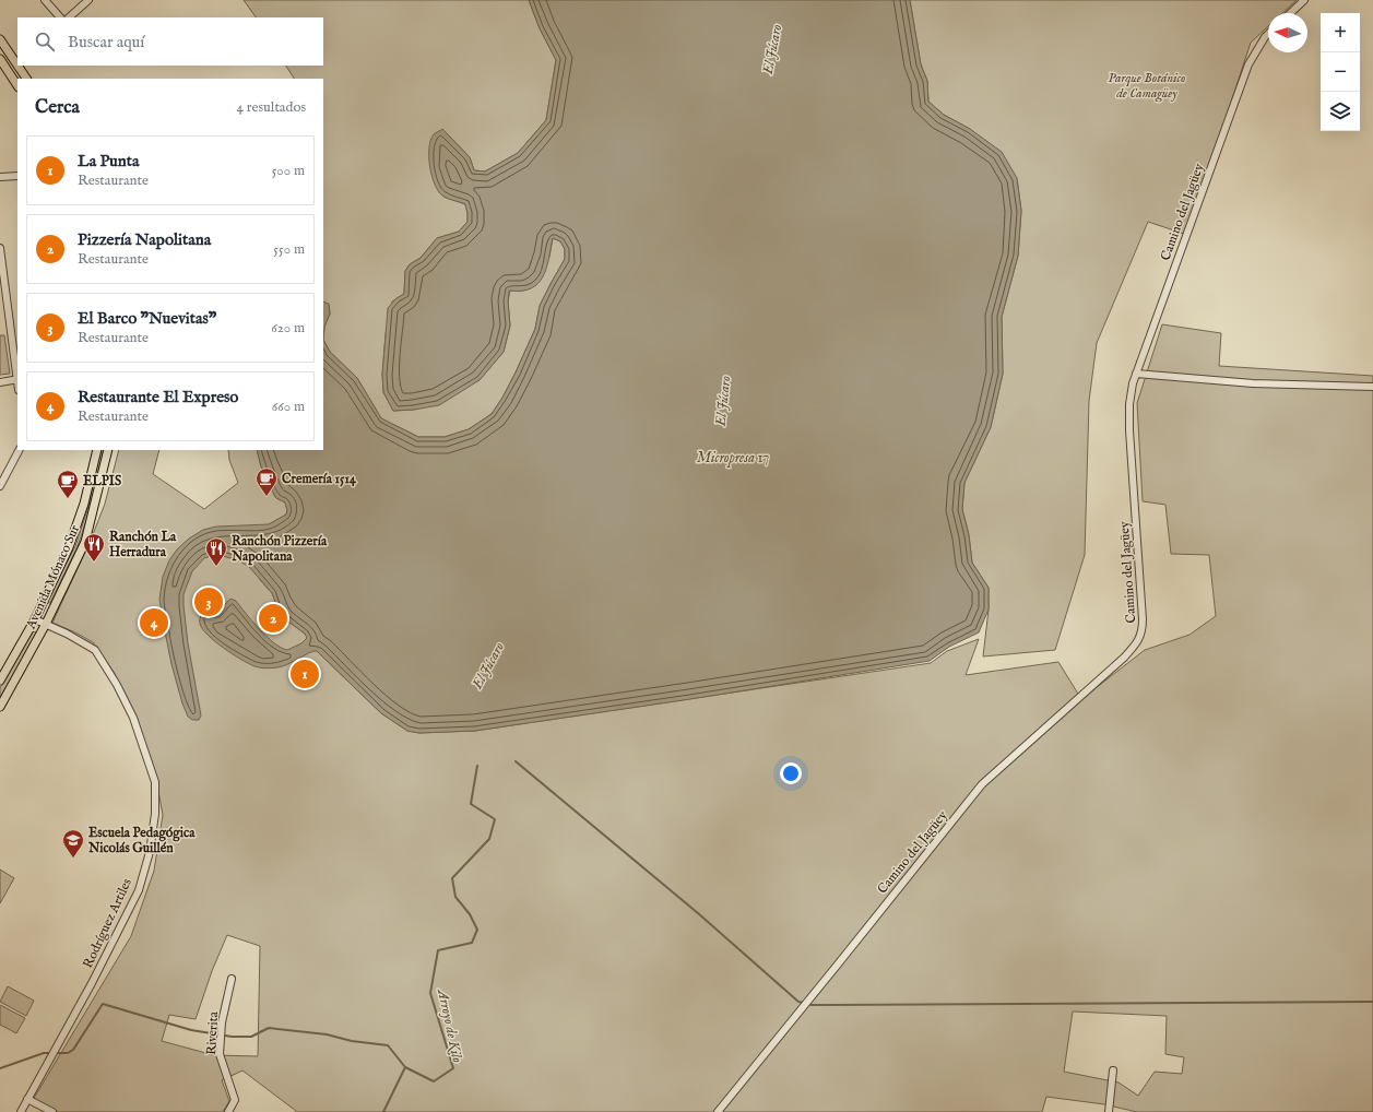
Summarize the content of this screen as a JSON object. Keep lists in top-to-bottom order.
{
  "streets": {
    "main road": ["Avenida Mónaco Sur"],
    "street": ["Camino del Jagüey", "Rodríguez Artiles", "Riverita"]
  },
  "crossings": [
    ["Avenida Mónaco Sur", "Rodríguez Artiles"]
  ],
  "water": ["El Júcaro", "Micropresa 17", "Arroyo de Kilo"],
  "parks": ["Parque Botánico de Camagüey"],
  "places": {
    "cafe": ["Cremería 1514", "ELPIS"],
    "restaurant": ["Ranchón La Herradura", "Ranchón Pizzería Napolitana"],
    "school or university": ["Escuela Pedagógica Nicolás Guillén"]
  },
  "north": "left",
  "page": {
    "map_buttons": ["+", "−"],
    "search": "Buscar aquí",
    "heading": ["Cerca", "4 resultados"],
    "list": [
      {
        "mark": "1",
        "name": "La Punta",
        "note": "Restaurante",
        "value": "500 m"
      },
      {
        "mark": "2",
        "name": "Pizzería Napolitana",
        "note": "Restaurante",
        "value": "550 m"
      },
      {
        "mark": "3",
        "name": "El Barco \"Nuevitas\"",
        "note": "Restaurante",
        "value": "620 m"
      },
      {
        "mark": "4",
        "name": "Restaurante El Expreso",
        "note": "Restaurante",
        "value": "660 m"
      }
    ],
    "pins": [
      "3",
      "2",
      "4",
      "1"
    ]
  }
}
